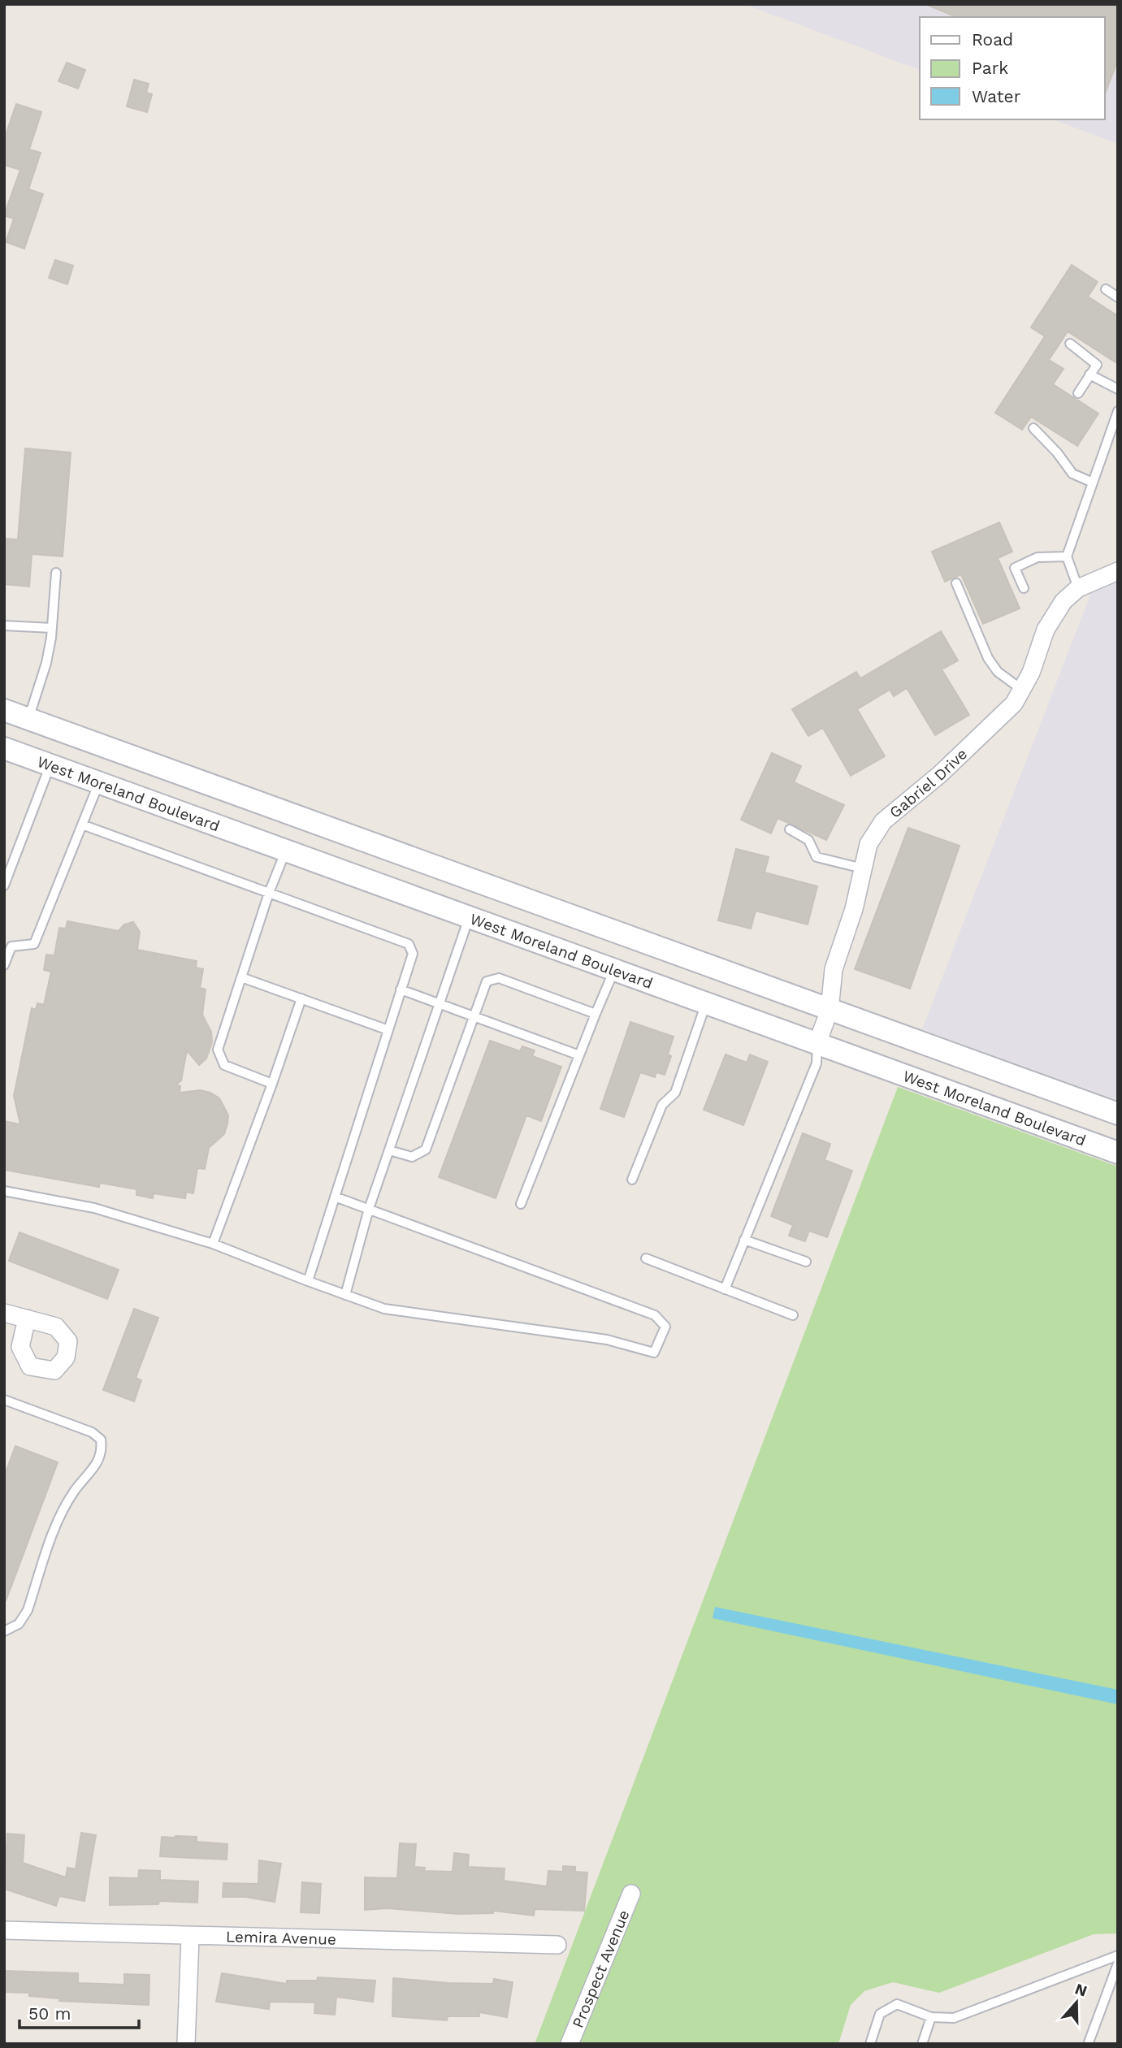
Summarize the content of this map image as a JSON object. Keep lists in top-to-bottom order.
{
  "streets": {
    "street": [
      "Gabriel Drive",
      "West Moreland Boulevard",
      "Lemira Avenue",
      "Prospect Avenue"
    ]
  },
  "crossings": [
    ["Gabriel Drive", "West Moreland Boulevard"]
  ],
  "legend": ["Road", "Park", "Water"],
  "scale_bar": "50 m",
  "north": "top"
}
